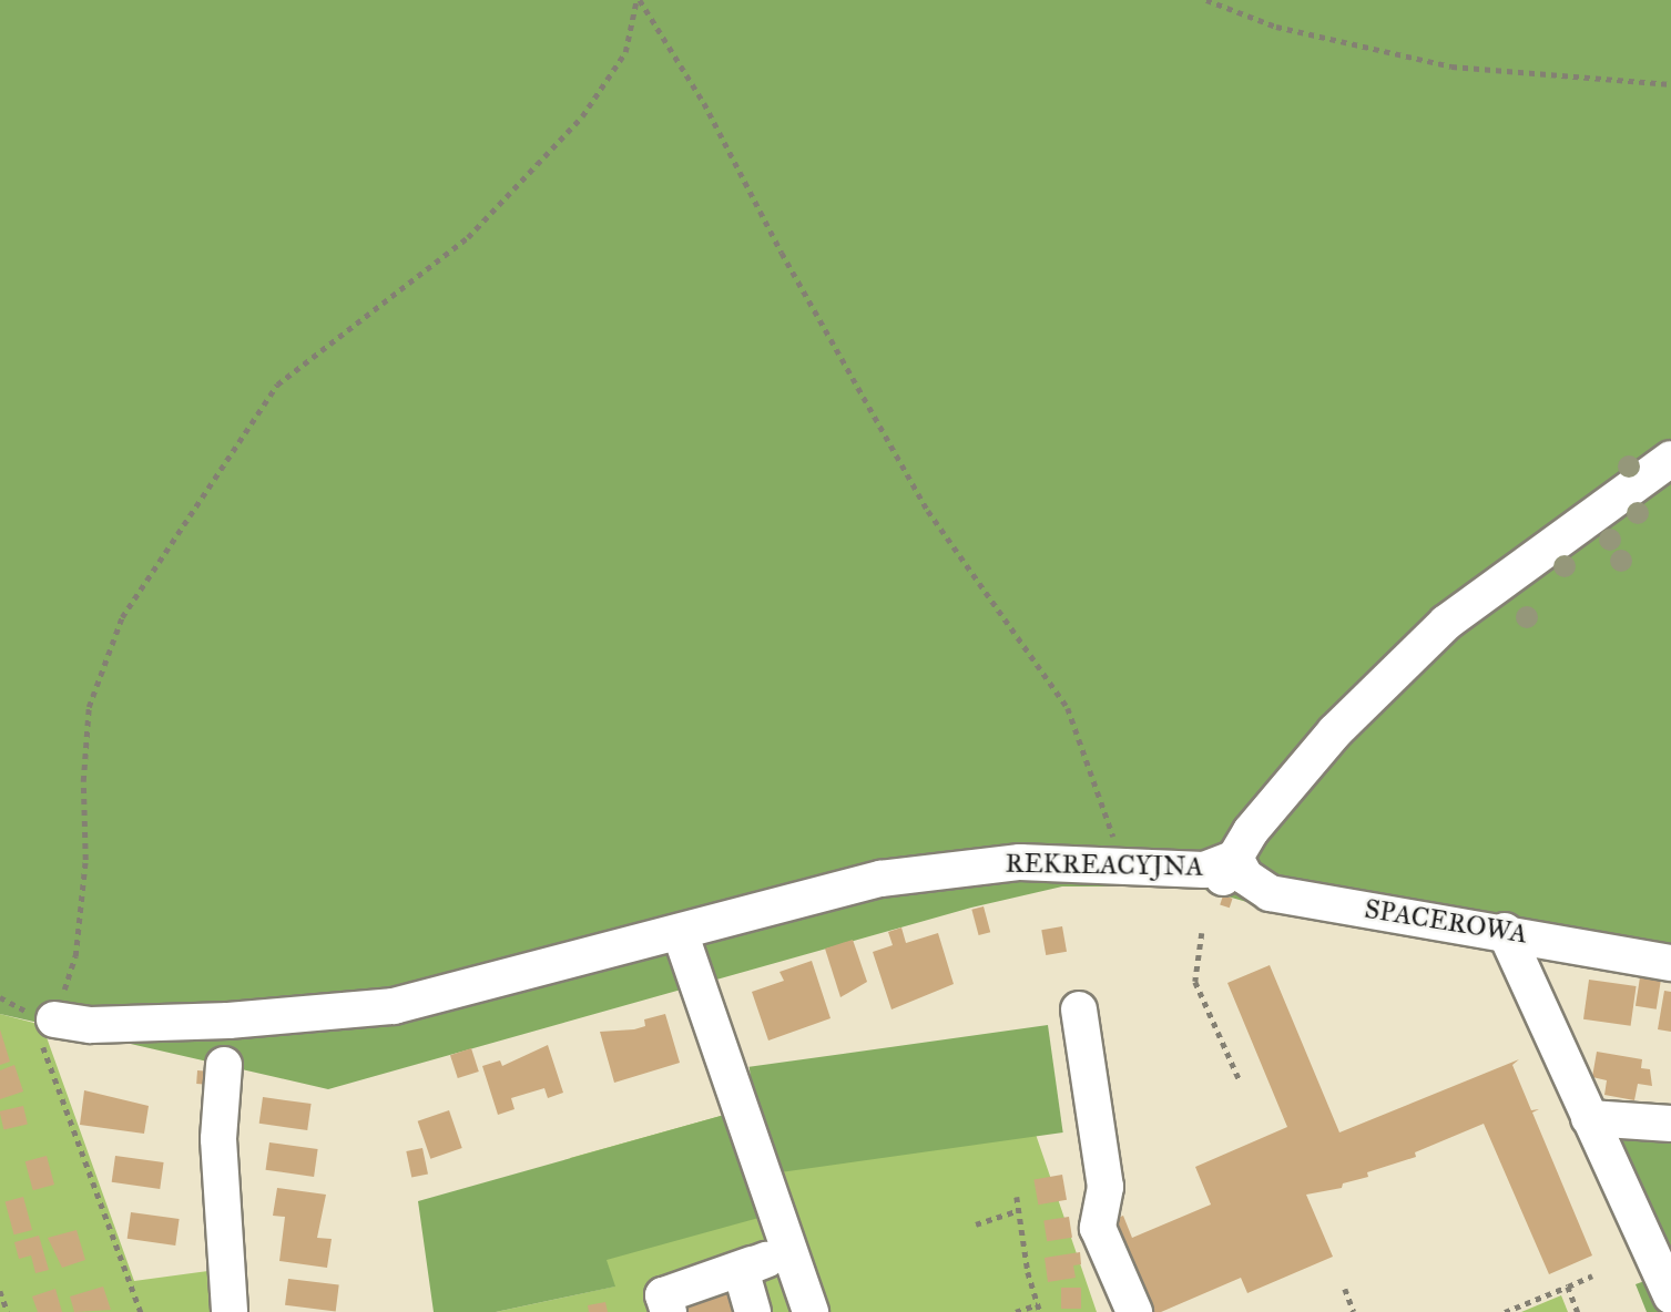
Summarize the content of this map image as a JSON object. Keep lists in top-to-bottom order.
{
  "streets": {
    "street": ["REKREACYJNA", "SPACEROWA"]
  },
  "crossings": [
    ["REKREACYJNA", "SPACEROWA"]
  ]
}
